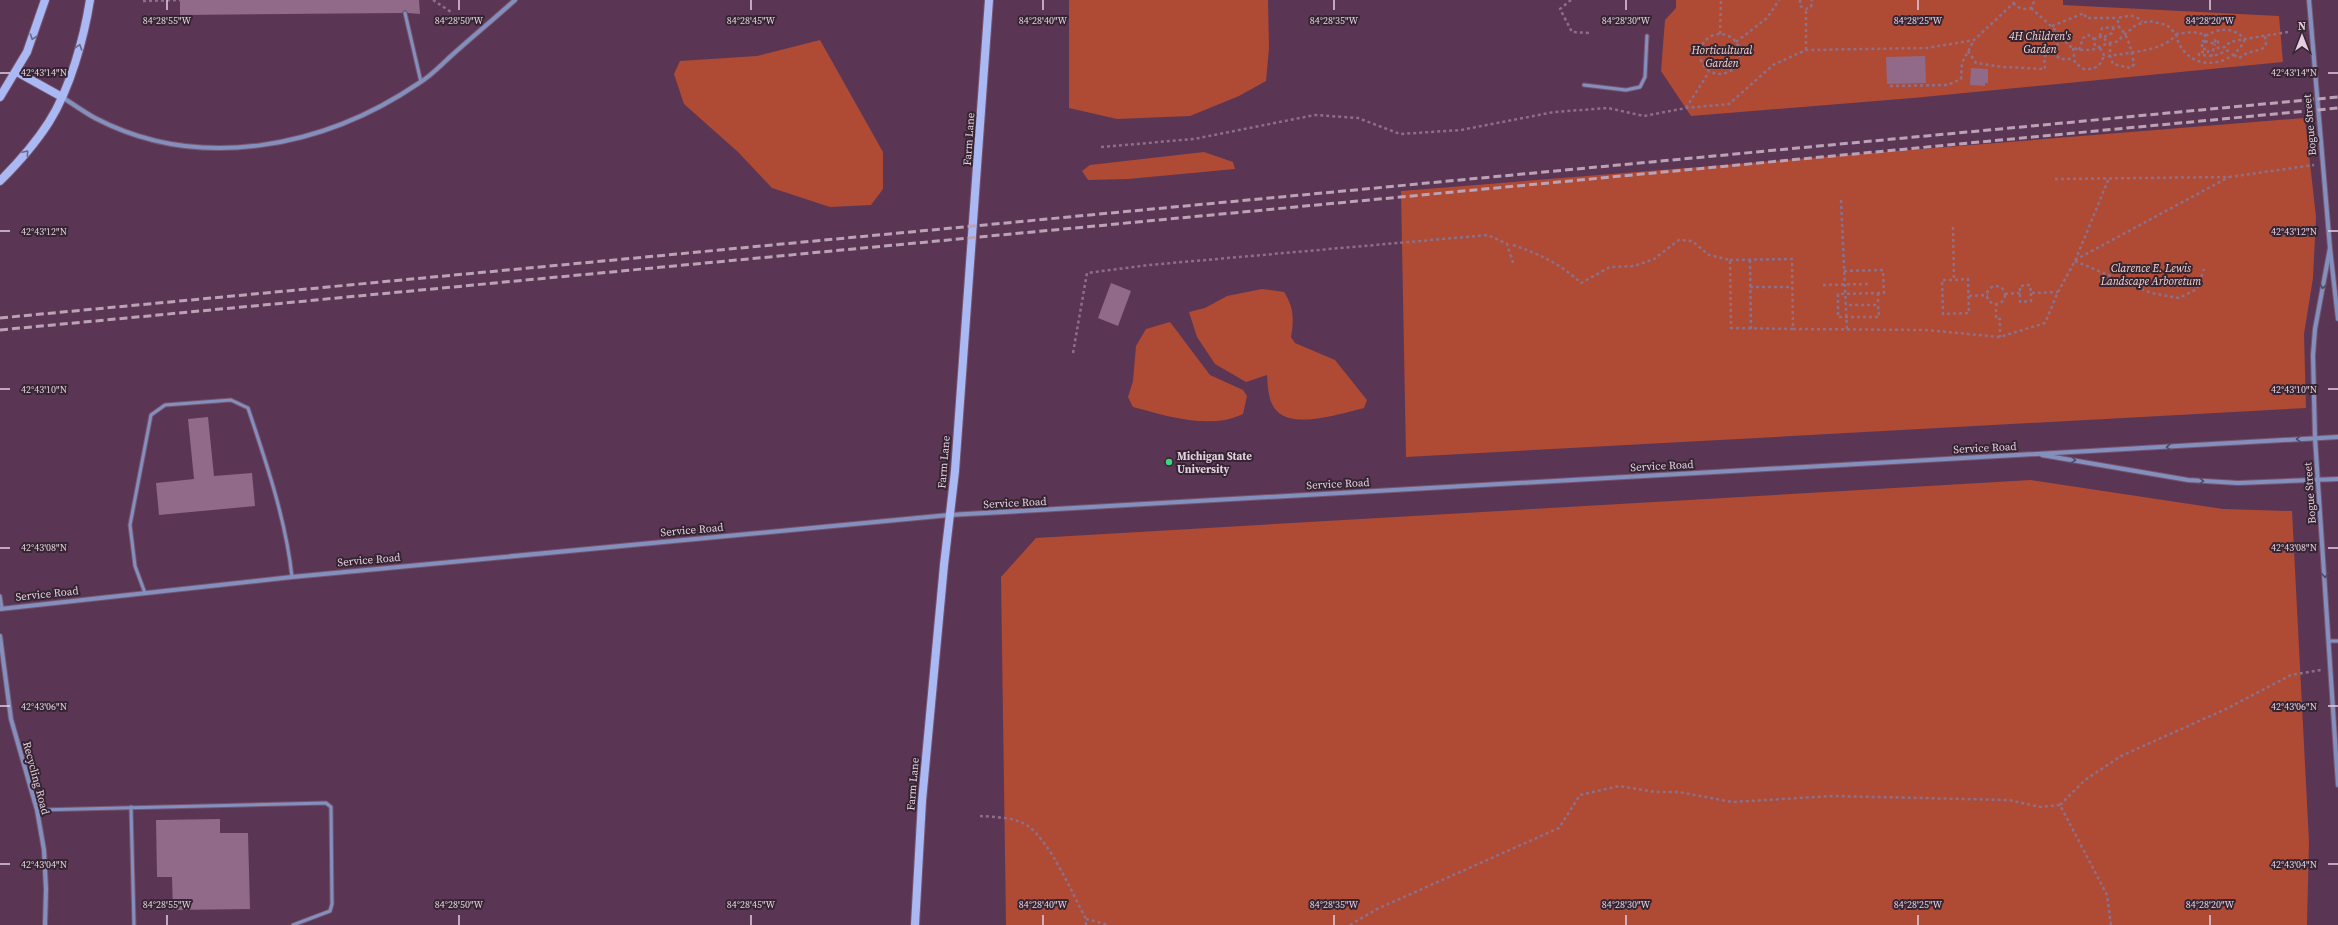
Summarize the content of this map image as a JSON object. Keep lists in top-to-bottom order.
{
  "streets": {
    "street": [
      "Bogue Street",
      "Farm Lane",
      "Service Road",
      "Recycling Road"
    ]
  },
  "crossings": [
    ["Bogue Street", "Service Road"],
    ["Farm Lane", "Service Road"]
  ],
  "one_way": ["Bogue Street"],
  "parks": ["4H Children's Garden", "Horticultural Garden", "Clarence E. Lewis Landscape Arboretum"],
  "places": ["Michigan State University"],
  "north": "top",
  "coordinates": [
    "84°28'55\"W",
    "84°28'50\"W",
    "84°28'45\"W",
    "84°28'40\"W",
    "84°28'35\"W",
    "84°28'30\"W",
    "84°28'25\"W",
    "84°28'20\"W",
    "42°43'14\"N",
    "42°43'12\"N",
    "42°43'10\"N",
    "42°43'08\"N",
    "42°43'06\"N",
    "42°43'04\"N"
  ]
}
